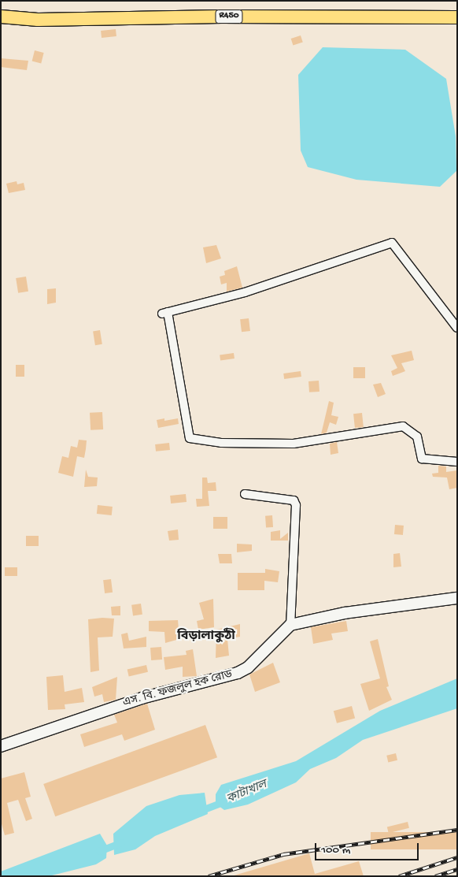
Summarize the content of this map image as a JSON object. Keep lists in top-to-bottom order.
{
  "streets": {
    "main road": ["R450", "এস. বি. ফজলুল হক রোড"]
  },
  "districts": ["বিড়ালাকুঠী"],
  "water": ["কাটাখাল"],
  "scale_bar": "100 m"
}
